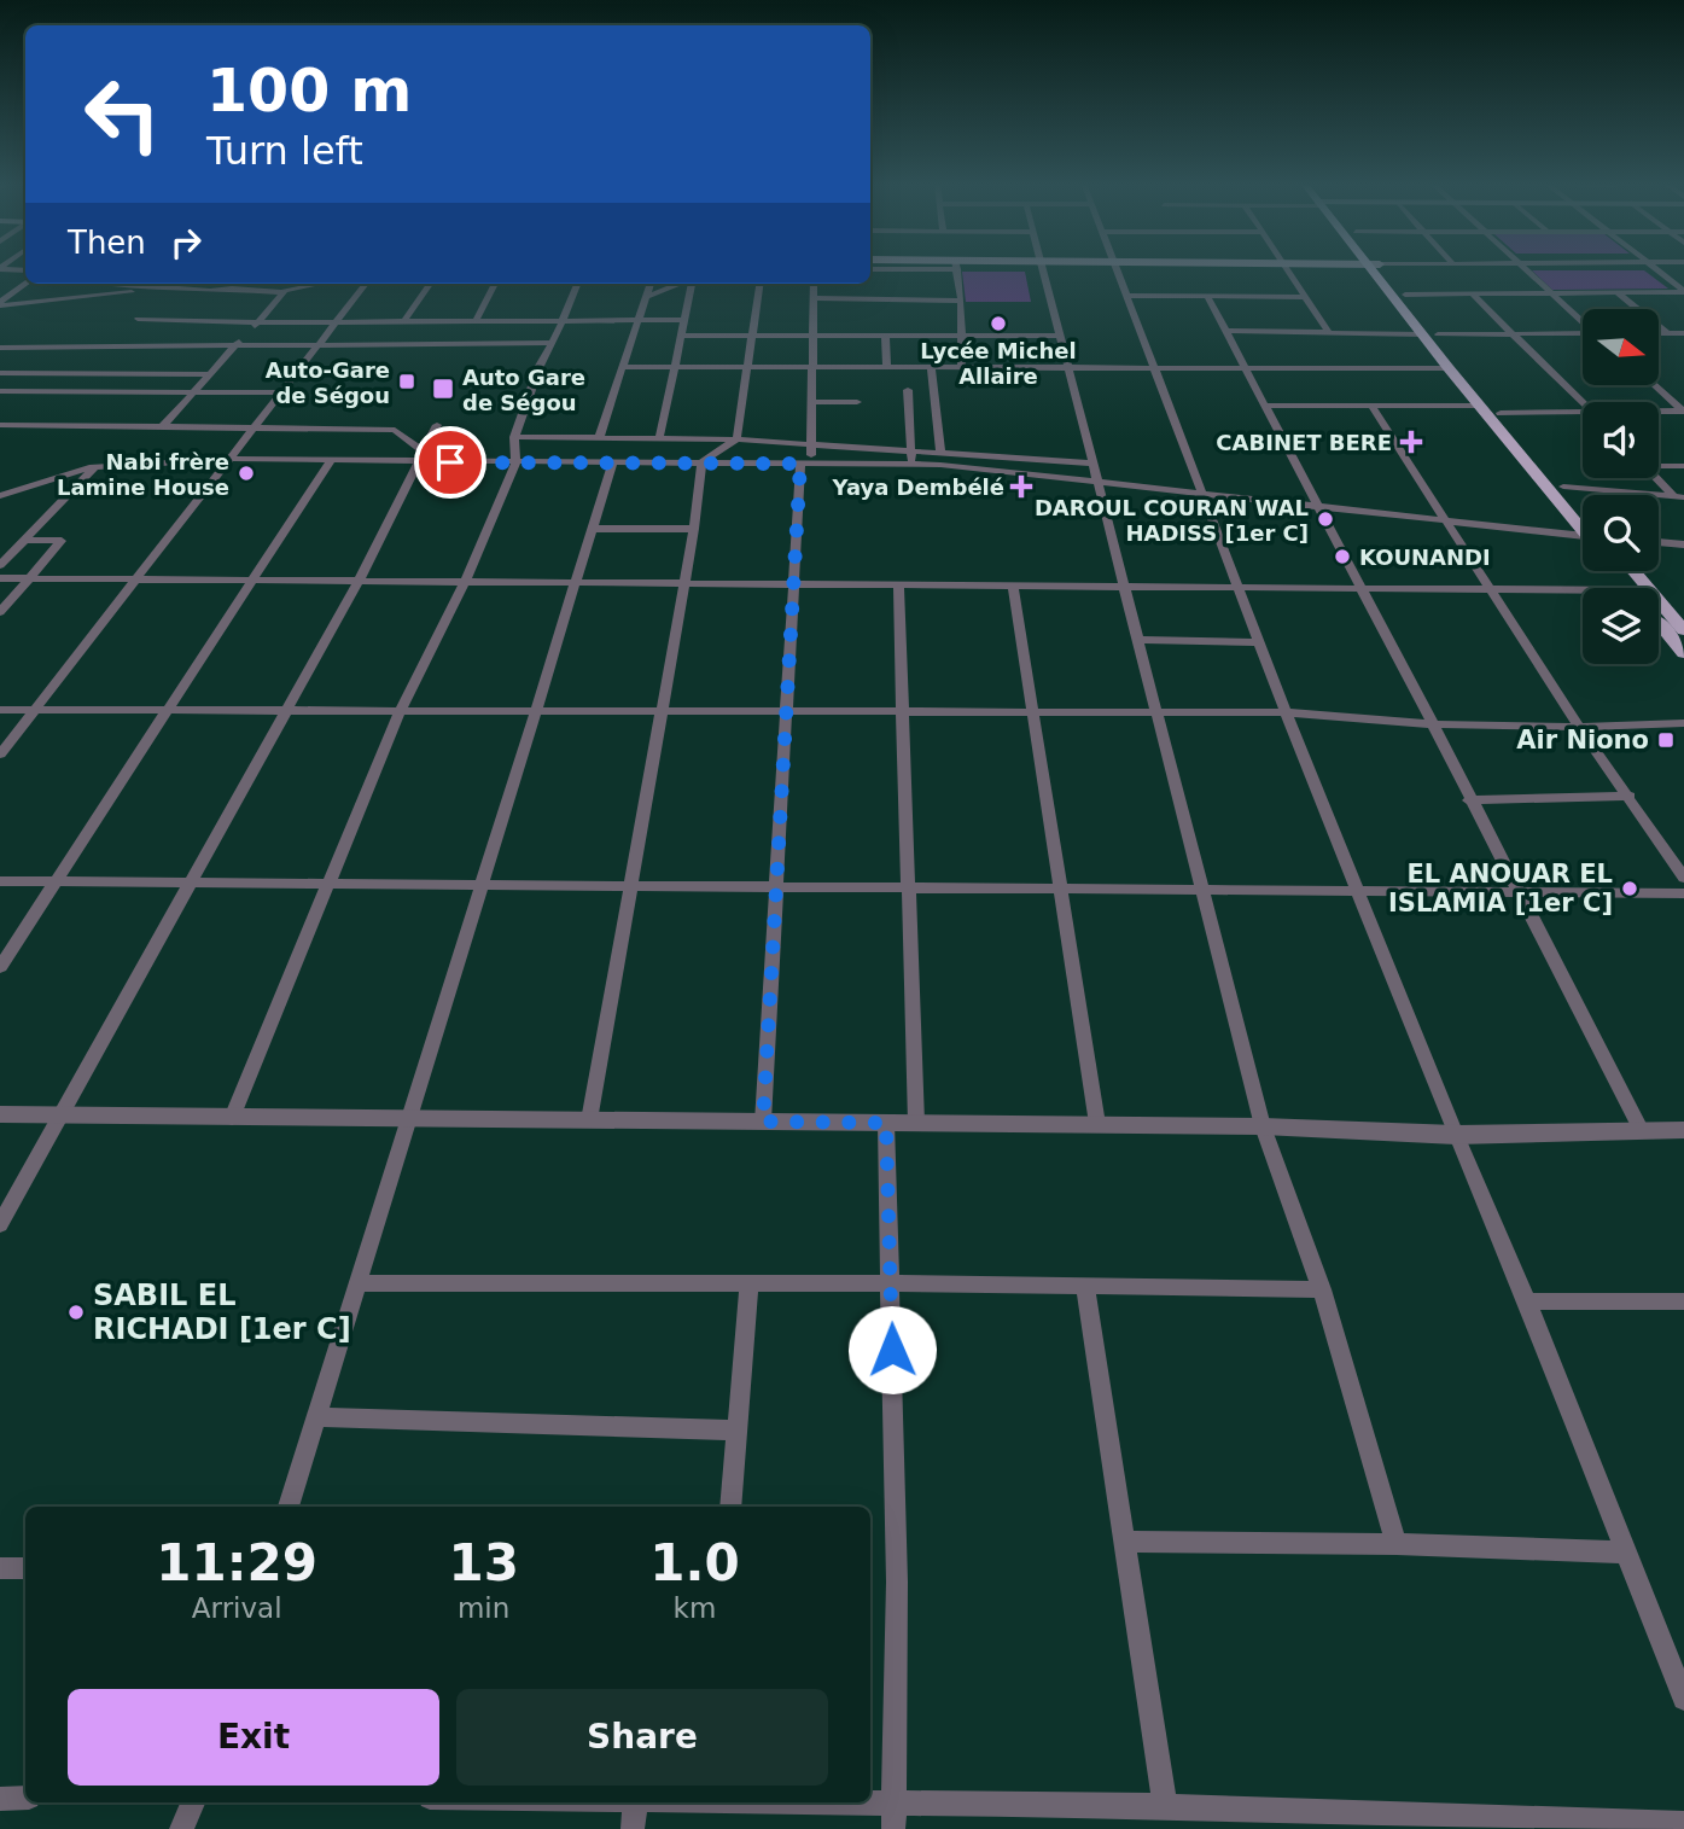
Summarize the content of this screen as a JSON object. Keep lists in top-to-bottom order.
{
  "places": {
    "other": [
      "Lycée Michel Allaire",
      "Nabi frère Lamine House",
      "DAROUL COURAN WAL HADISS [1er C]",
      "KOUNANDI",
      "EL ANOUAR EL ISLAMIA [1er C]",
      "SABIL EL RICHADI [1er C]"
    ],
    "transit": ["Auto-Gare de Ségou", "Auto Gare de Ségou", "Air Niono"],
    "health": ["CABINET BERE", "Yaya Dembélé"]
  },
  "north": "right",
  "page": {
    "turn": ["100 m", "Turn left"],
    "then": "Then",
    "eta": [
      "11:29",
      "Arrival",
      "13",
      "min",
      "1.0",
      "km"
    ],
    "buttons": ["Exit", "Share"]
  }
}
